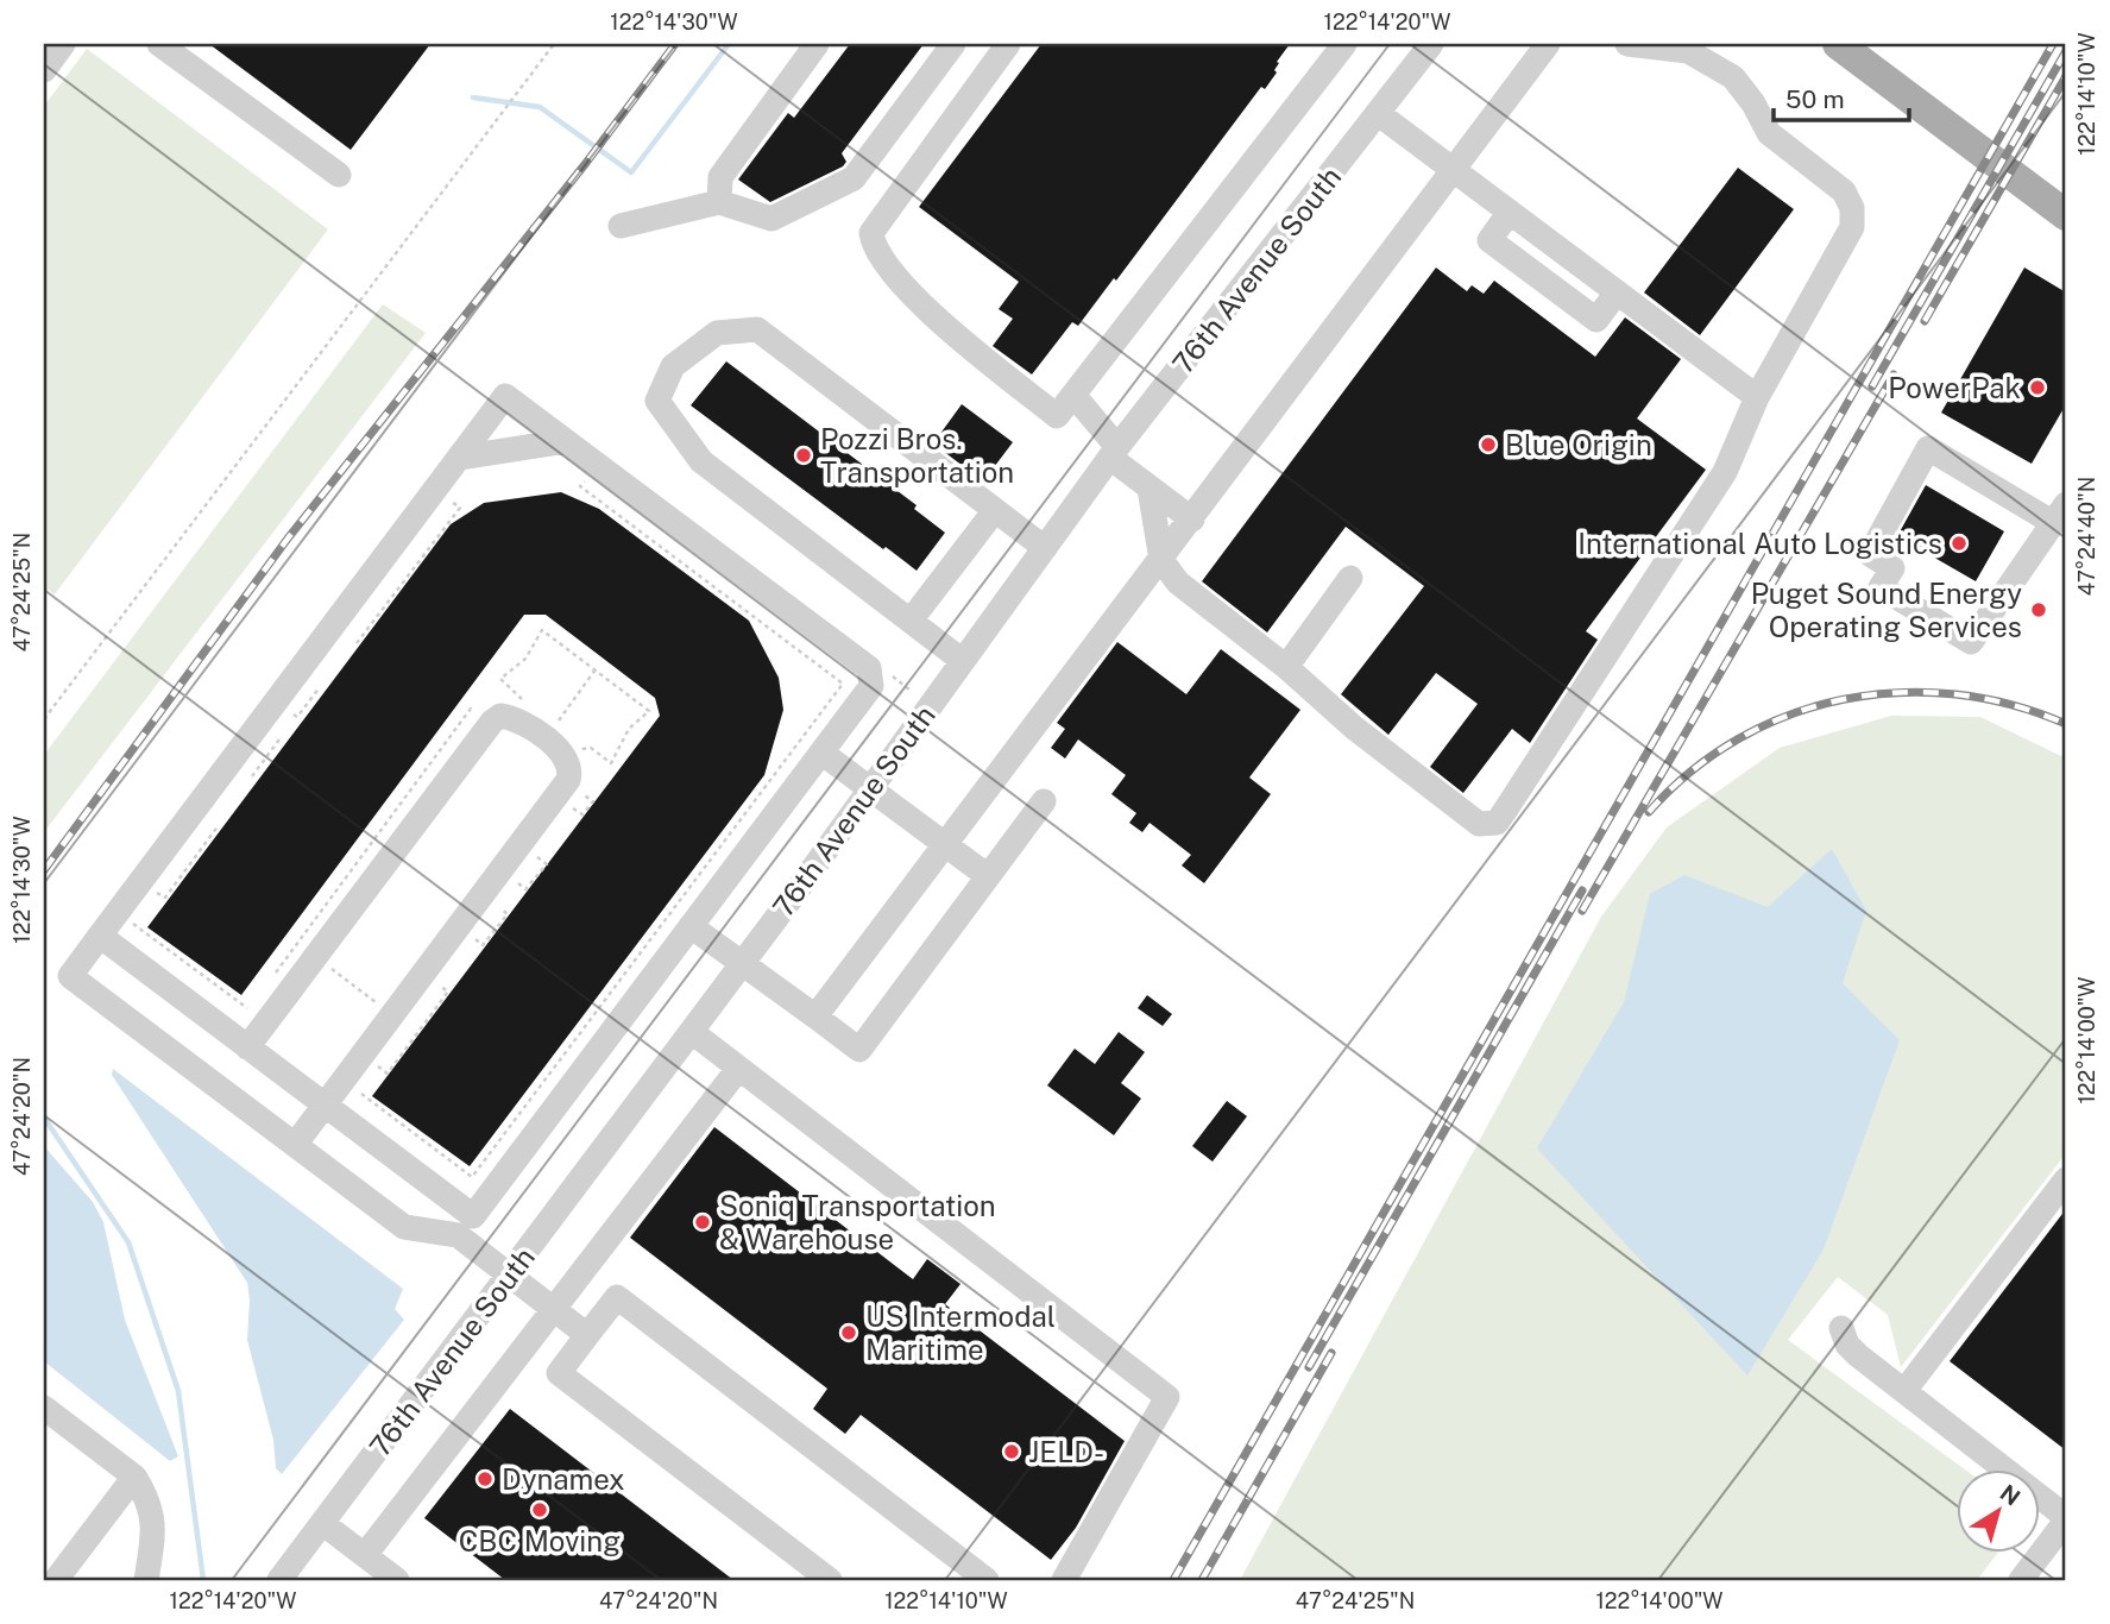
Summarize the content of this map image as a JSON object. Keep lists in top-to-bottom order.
{
  "streets": {
    "street": ["76th Avenue South"]
  },
  "places": [
    "PowerPak",
    "Blue Origin",
    "Pozzi Bros. Transportation",
    "International Auto Logistics",
    "Puget Sound Energy Operating Services",
    "Soniq Transportation & Warehouse",
    "US Intermodal Maritime",
    "JELD-",
    "Dynamex",
    "CBC Moving"
  ],
  "scale_bar": "50 m",
  "north": "top right",
  "coordinates": [
    "122°14'30\"W",
    "122°14'20\"W",
    "122°14'10\"W",
    "47°24'40\"N",
    "47°24'25\"N",
    "122°14'00\"W",
    "47°24'20\"N"
  ]
}
